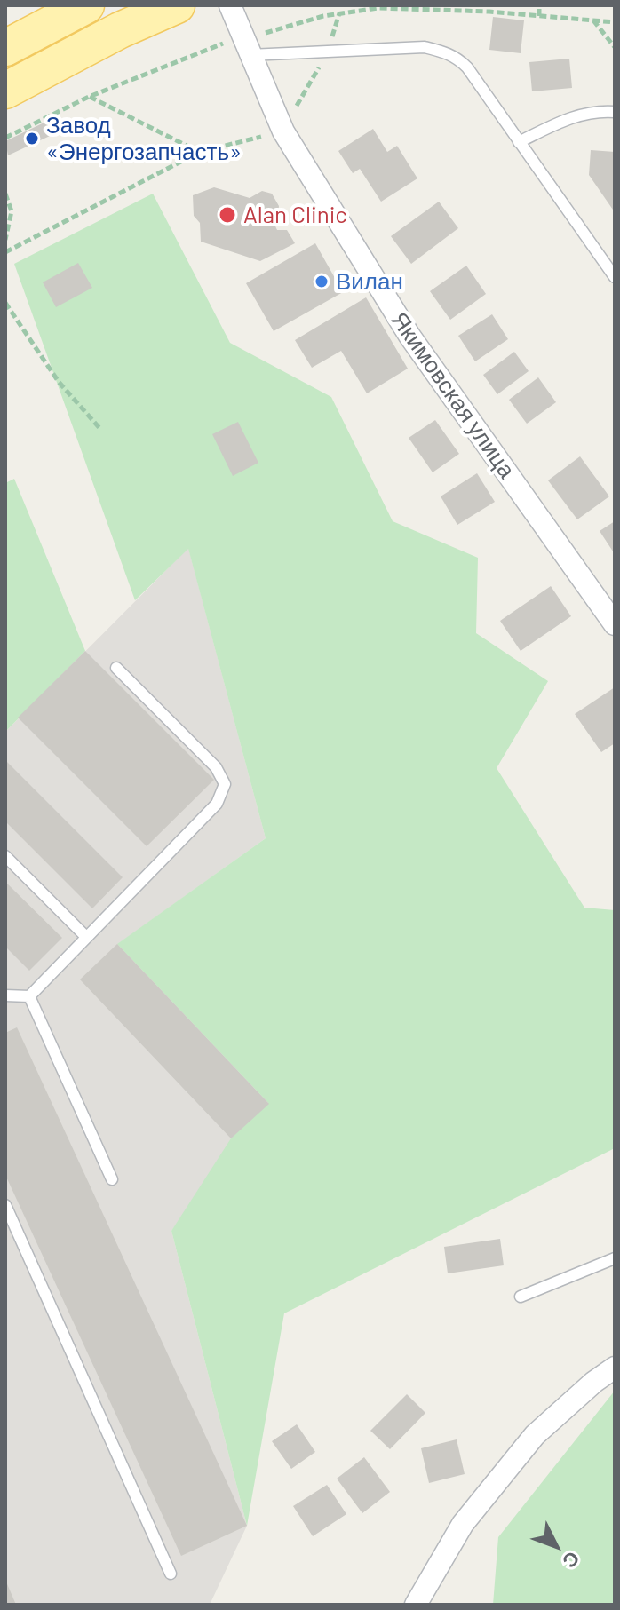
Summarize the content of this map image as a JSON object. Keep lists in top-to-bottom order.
{
  "streets": {
    "street": ["Якимовская улица"]
  },
  "places": ["Завод «Энергозапчасть»", "Alan Clinic", "Вилан"],
  "north": "bottom right"
}
